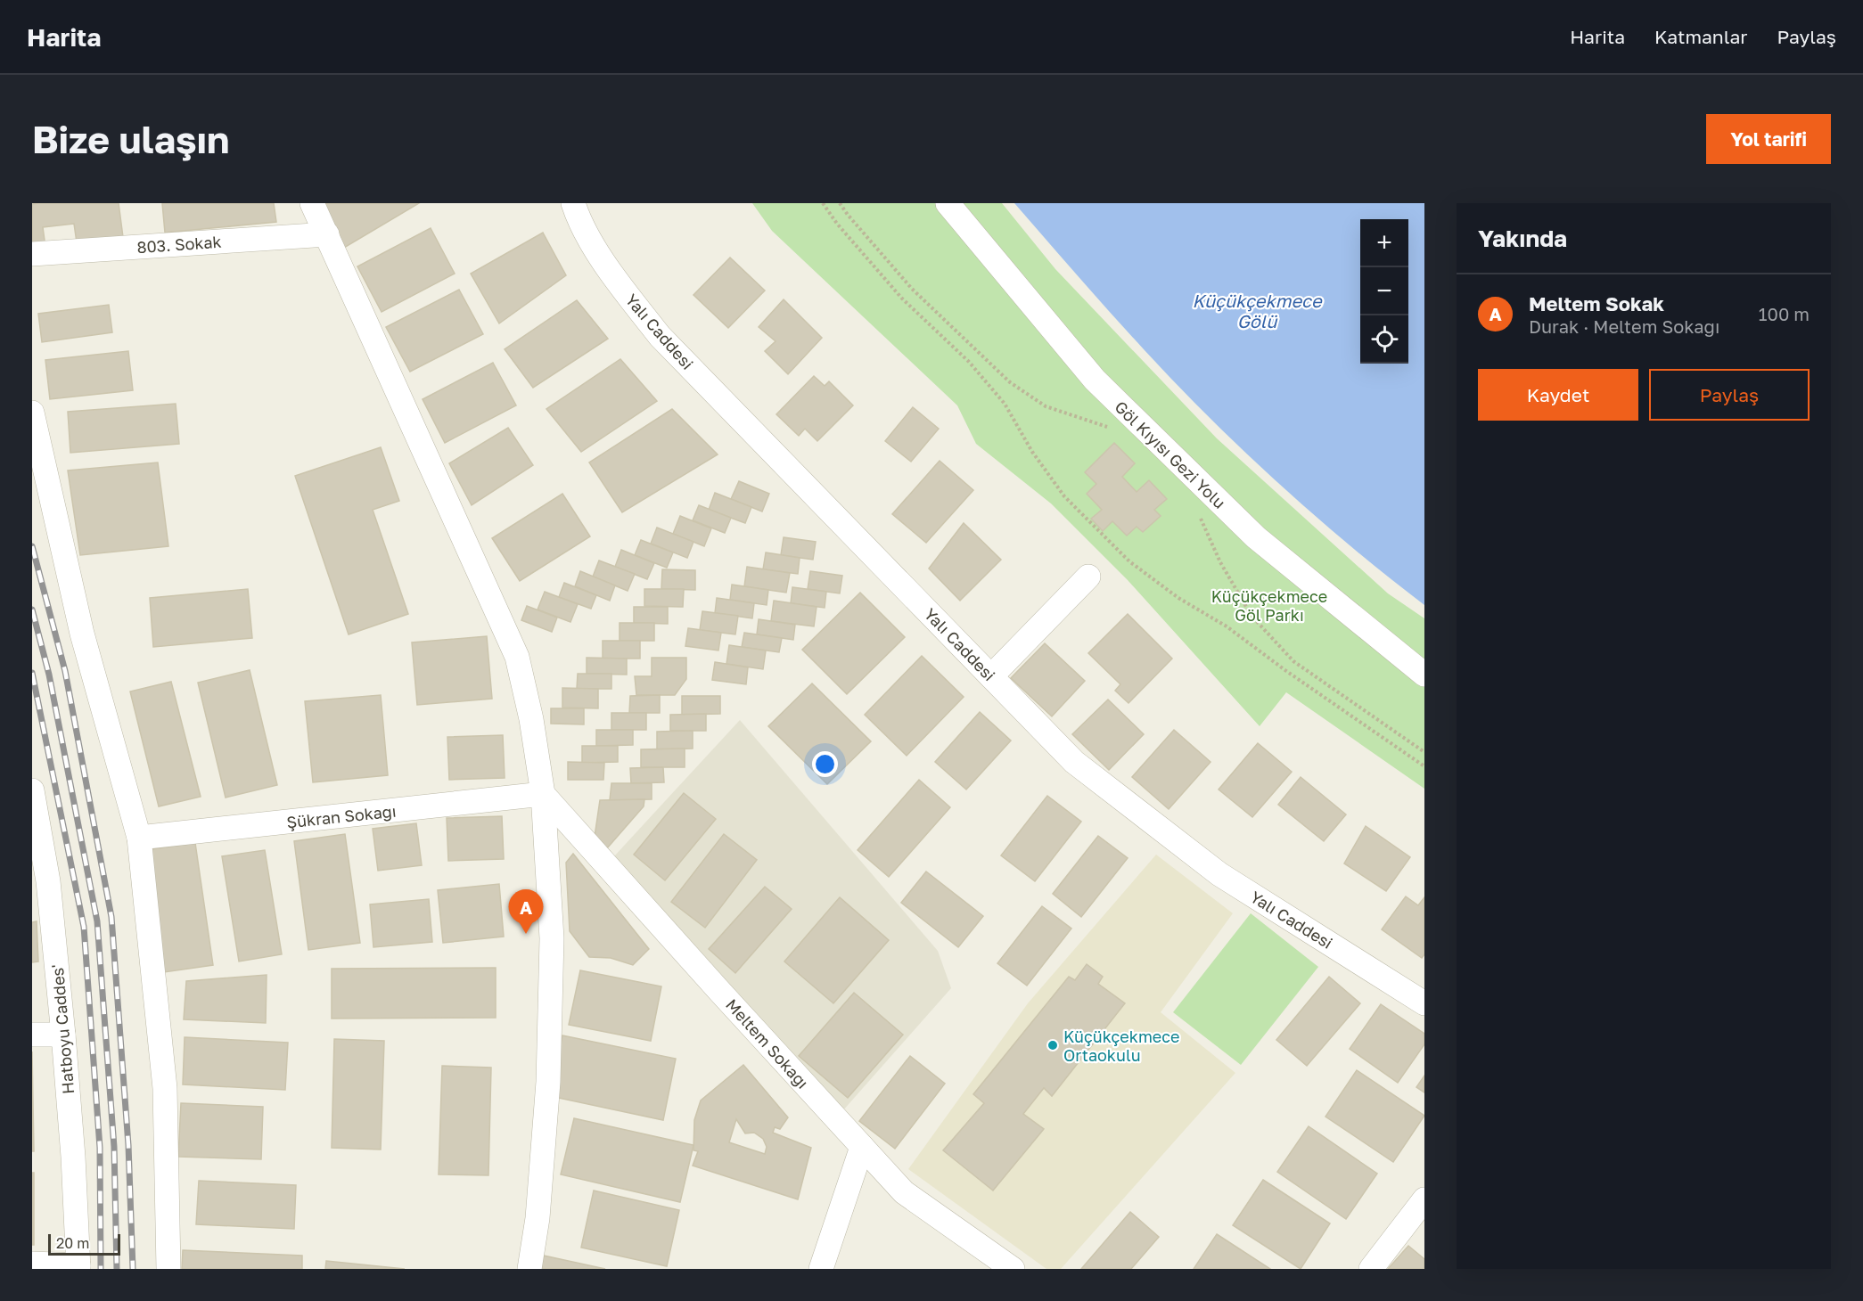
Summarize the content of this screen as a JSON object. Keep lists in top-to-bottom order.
{
  "streets": {
    "street": [
      "803. Sokak",
      "Yalı Caddesi",
      "Göl Kıyısı Gezi Yolu",
      "Şükran Sokağı",
      "Hatboyu Caddes'",
      "Meltem Sokağı"
    ]
  },
  "crossings": [
    ["Şükran Sokağı", "Meltem Sokağı"]
  ],
  "water": ["Küçükçekmece Gölü"],
  "parks": ["Küçükçekmece Göl Parkı"],
  "places": ["Küçükçekmece Ortaokulu"],
  "scale_bar": "20 m",
  "page": {
    "header": "Harita",
    "nav": ["Harita", "Katmanlar", "Paylaş"],
    "buttons": [
      "Yol tarifi",
      ["Kaydet", "Paylaş"]
    ],
    "title": "Bize ulaşın",
    "heading": "Yakında",
    "map_buttons": ["+", "−"],
    "list": [
      {
        "mark": "A",
        "name": "Meltem Sokak",
        "note": "Durak · Meltem Sokağı",
        "value": "100 m"
      }
    ],
    "pins": "A",
    "scale": "20 m"
  }
}
